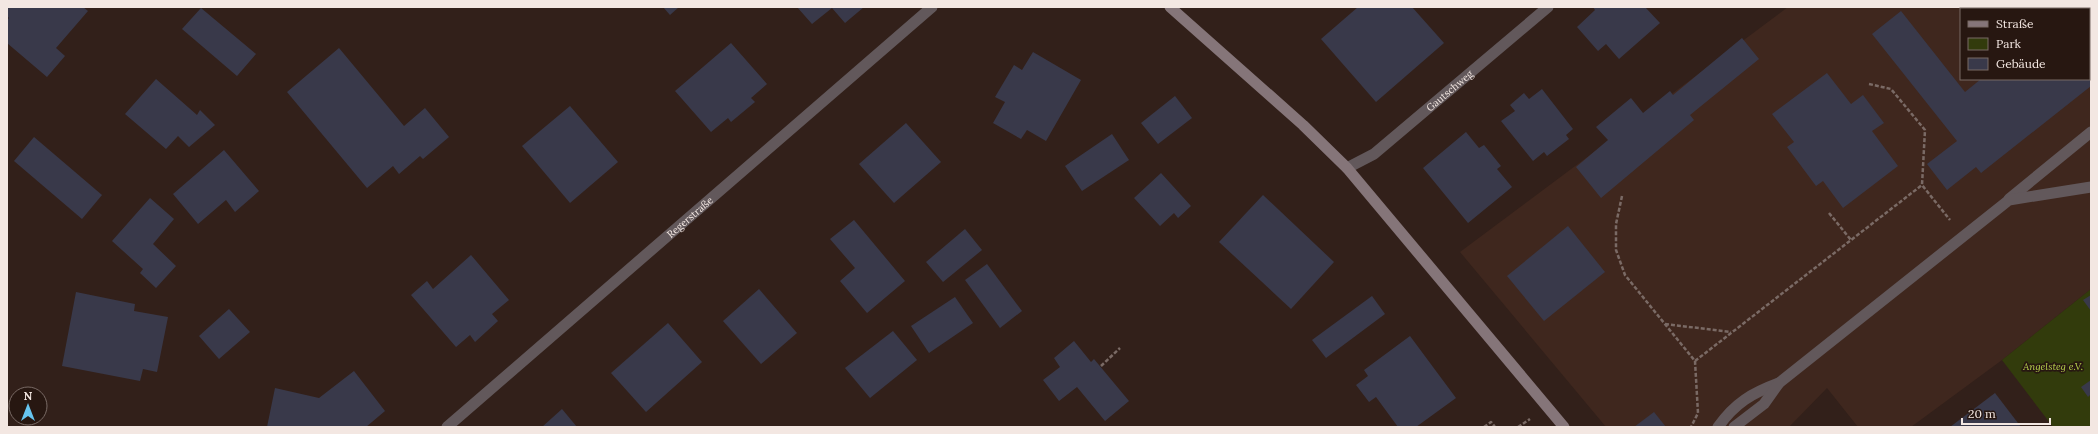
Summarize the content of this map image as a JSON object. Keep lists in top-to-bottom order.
{
  "streets": {
    "street": ["Gautschweg", "Regerstraße"]
  },
  "parks": ["Angelsteg e.V."],
  "legend": ["Straße", "Park", "Gebäude"],
  "scale_bar": "20 m",
  "north": "top"
}
